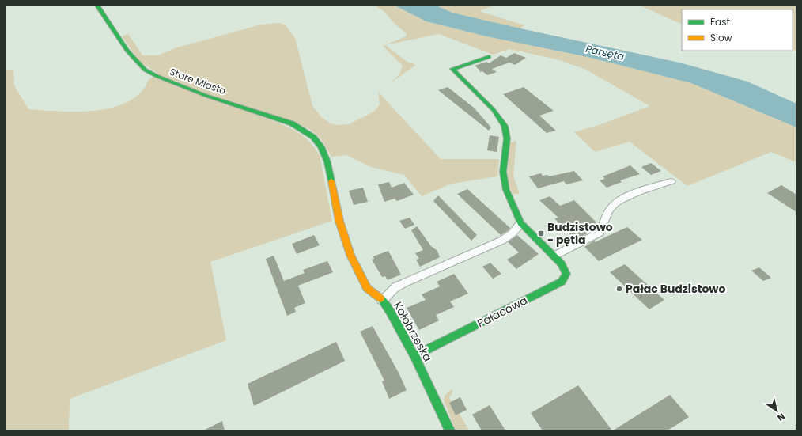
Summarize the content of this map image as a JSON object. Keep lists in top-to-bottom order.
{
  "streets": {
    "street": ["Stare Miasto", "Pałacowa", "Kołobrzeska"]
  },
  "crossings": [
    ["Stare Miasto", "Kołobrzeska"],
    ["Pałacowa", "Kołobrzeska"]
  ],
  "water": ["Parsęta"],
  "places": {
    "transit": ["Budzistowo - pętla"],
    "other": ["Pałac Budzistowo"]
  },
  "legend": ["Fast", "Slow"],
  "north": "bottom right"
}
